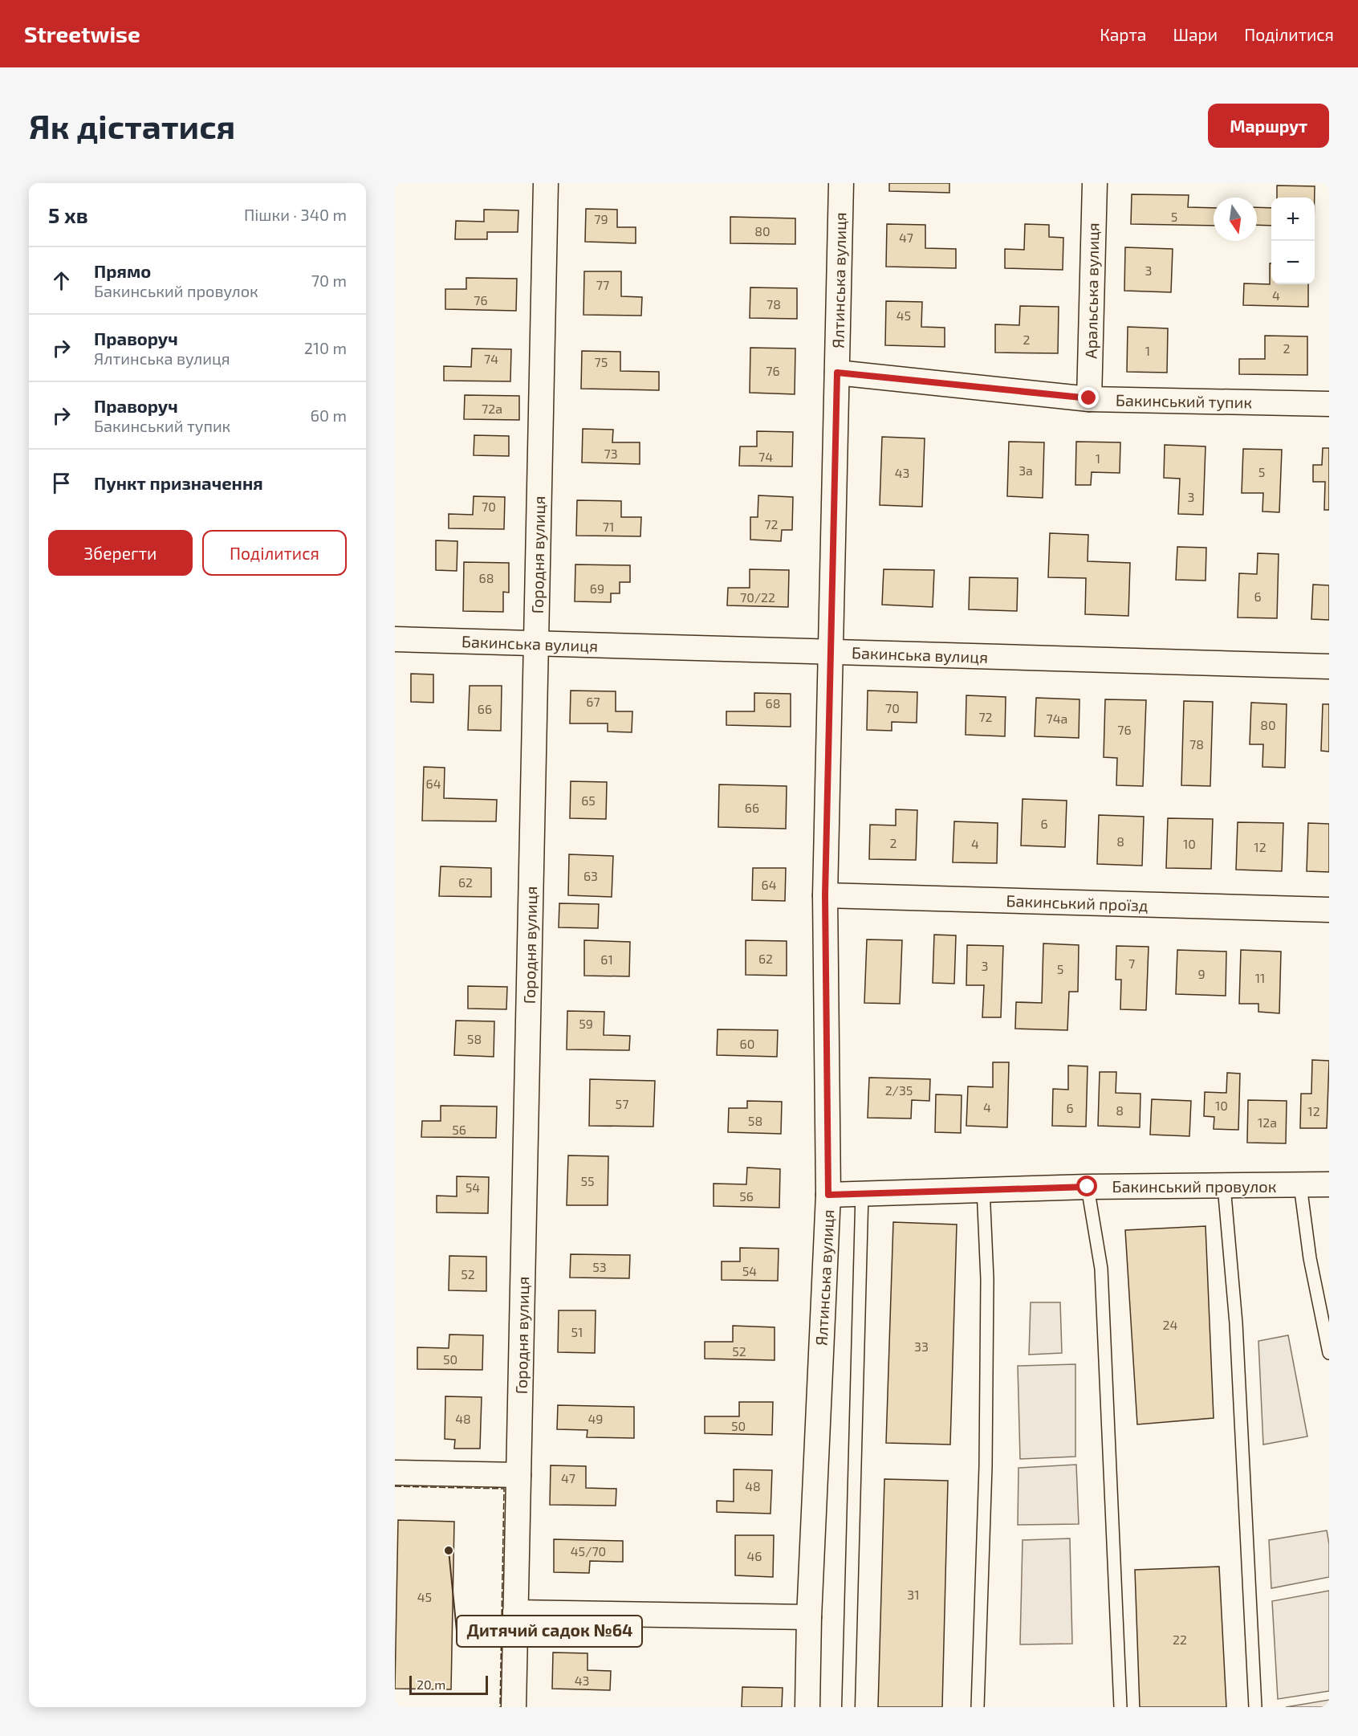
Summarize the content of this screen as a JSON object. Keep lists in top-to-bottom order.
{
  "streets": {
    "street": [
      "Ялтинська вулиця",
      "Аральська вулиця",
      "Бакинський тупик",
      "Городня вулиця",
      "Бакинська вулиця",
      "Бакинський проїзд",
      "Бакинський провулок"
    ]
  },
  "crossings": [
    ["Ялтинська вулиця", "Бакинський тупик"],
    ["Ялтинська вулиця", "Бакинська вулиця"],
    ["Ялтинська вулиця", "Бакинський проїзд"],
    ["Ялтинська вулиця", "Бакинський провулок"],
    ["Аральська вулиця", "Бакинський тупик"],
    ["Городня вулиця", "Бакинська вулиця"]
  ],
  "places": ["Дитячий садок №64"],
  "house_numbers": [
    "5",
    "79",
    "80",
    "47",
    "3",
    "77",
    "4",
    "76",
    "78",
    "45",
    "2",
    "2",
    "1",
    "74",
    "75",
    "76",
    "72а",
    "73",
    "74",
    "1",
    "3а",
    "5",
    "43",
    "3",
    "70",
    "72",
    "71",
    "68",
    "69",
    "6",
    "70/22",
    "67",
    "68",
    "70",
    "66",
    "72",
    "74а",
    "80",
    "76",
    "78",
    "64",
    "65",
    "66",
    "6",
    "8",
    "2",
    "4",
    "10",
    "12",
    "63",
    "62",
    "64",
    "62",
    "61",
    "7",
    "3",
    "5",
    "9",
    "11",
    "59",
    "58",
    "60",
    "2/35",
    "57",
    "10",
    "4",
    "6",
    "8",
    "12",
    "58",
    "12а",
    "56",
    "55",
    "54",
    "56",
    "53",
    "54",
    "52",
    "24",
    "51",
    "33",
    "52",
    "50",
    "48",
    "49",
    "50",
    "47",
    "48",
    "45/70",
    "46",
    "31",
    "45",
    "22",
    "43"
  ],
  "scale_bar": "20 m",
  "north": "bottom",
  "page": {
    "header": "Streetwise",
    "nav": ["Карта", "Шари", "Поділитися"],
    "buttons": [
      "Маршрут",
      ["Зберегти", "Поділитися"]
    ],
    "title": "Як дістатися",
    "heading": ["5 хв", "Пішки · 340 m"],
    "map_buttons": ["+", "−"],
    "list": [
      ["Прямо", "Бакинський провулок", "70 m"],
      ["Праворуч", "Ялтинська вулиця", "210 m"],
      ["Праворуч", "Бакинський тупик", "60 m"],
      "Пункт призначення"
    ],
    "scale": "20 m"
  }
}
